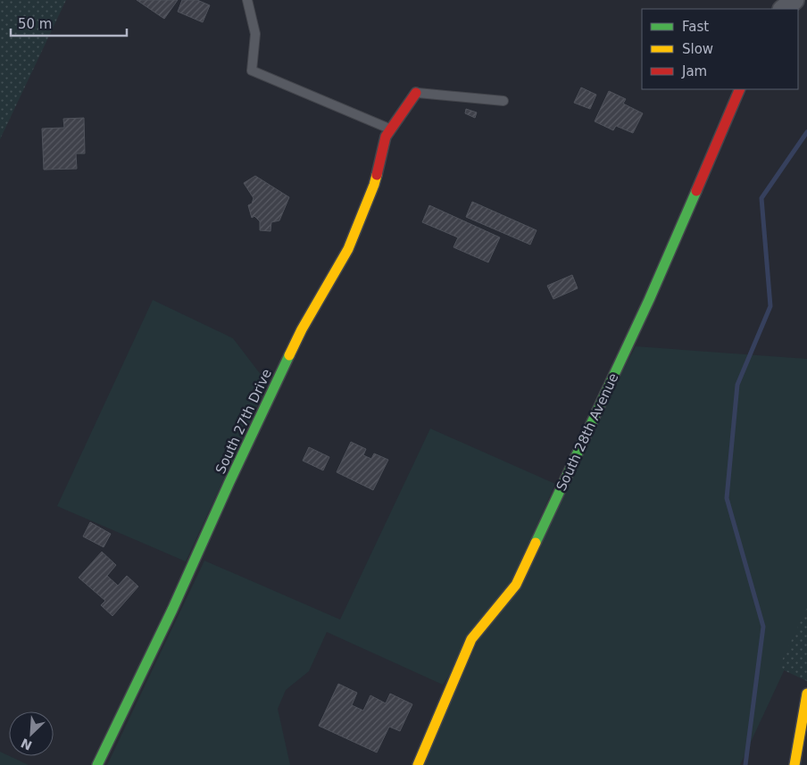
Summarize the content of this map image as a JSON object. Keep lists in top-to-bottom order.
{
  "streets": {
    "street": ["South 27th Drive", "South 28th Avenue"]
  },
  "legend": ["Fast", "Slow", "Jam"],
  "scale_bar": "50 m",
  "north": "bottom left"
}
